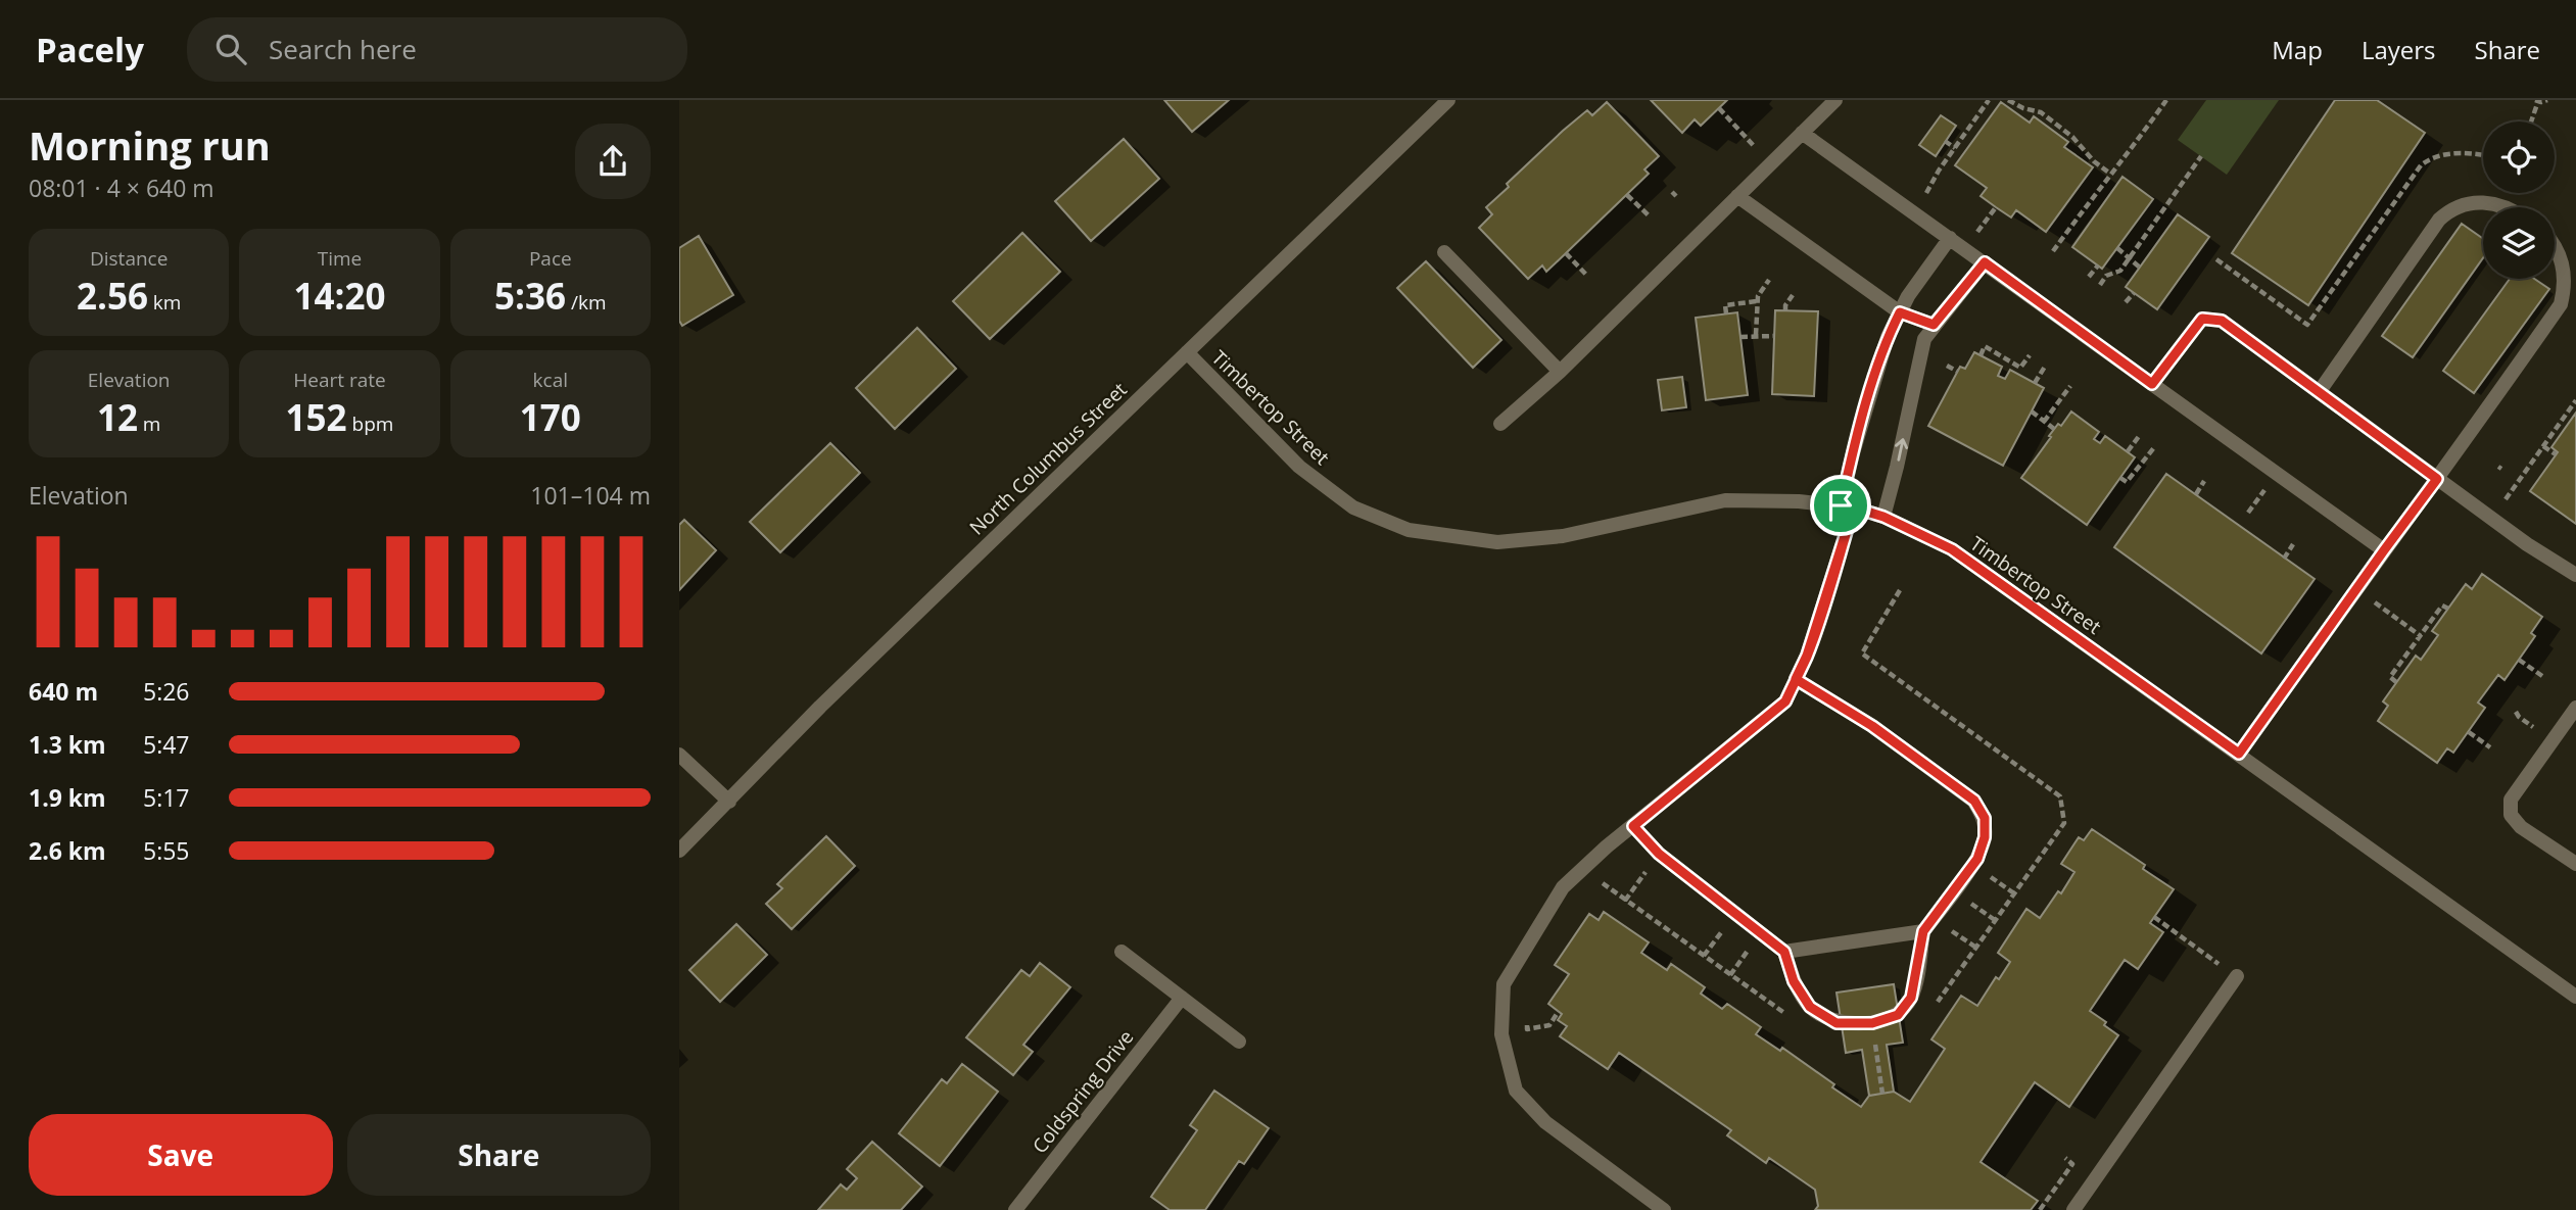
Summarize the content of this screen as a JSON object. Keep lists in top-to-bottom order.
{
  "streets": {
    "street": ["Timbertop Street", "North Columbus Street", "Coldspring Drive"]
  },
  "crossings": [
    ["Timbertop Street", "North Columbus Street"]
  ],
  "page": {
    "header": "Pacely",
    "search": "Search here",
    "nav": ["Map", "Layers", "Share"],
    "heading": ["Morning run", "08:01 · 4 × 640 m"],
    "stats": [
      ["Distance", "2.56 km"],
      ["Time", "14:20"],
      ["Pace", "5:36 /km"],
      ["Elevation", "12 m"],
      ["Heart rate", "152 bpm"],
      ["kcal", "170"]
    ],
    "chart": ["Elevation", "101–104 m"],
    "list": [
      {
        "name": "640 m",
        "note": "5:26"
      },
      {
        "name": "1.3 km",
        "note": "5:47"
      },
      {
        "name": "1.9 km",
        "note": "5:17"
      },
      {
        "name": "2.6 km",
        "note": "5:55"
      }
    ],
    "buttons": ["Save", "Share"]
  }
}
